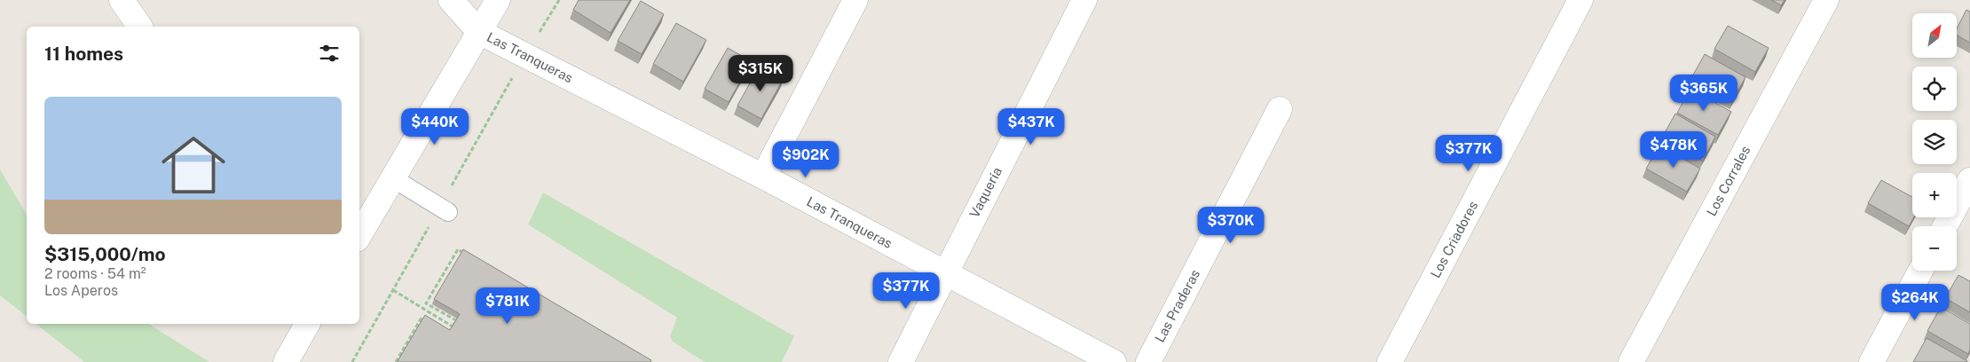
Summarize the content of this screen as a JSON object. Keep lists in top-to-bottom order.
{
  "streets": {
    "street": [
      "Las Tranqueras",
      "Los Corrales",
      "Vaquería",
      "Los Criadores",
      "Las Praderas"
    ]
  },
  "crossings": [
    ["Las Tranqueras", "Vaquería"]
  ],
  "north": "top right",
  "page": {
    "map_buttons": ["+", "−"],
    "heading": "11 homes",
    "price": [
      "$315K",
      "$365K",
      "$440K",
      "$437K",
      "$478K",
      "$377K",
      "$902K",
      "$370K",
      "$377K",
      "$264K",
      "$781K"
    ],
    "list": [
      {
        "name": "$315,000/mo",
        "note": "2 rooms · 54 m² · Los Aperos"
      }
    ]
  }
}
